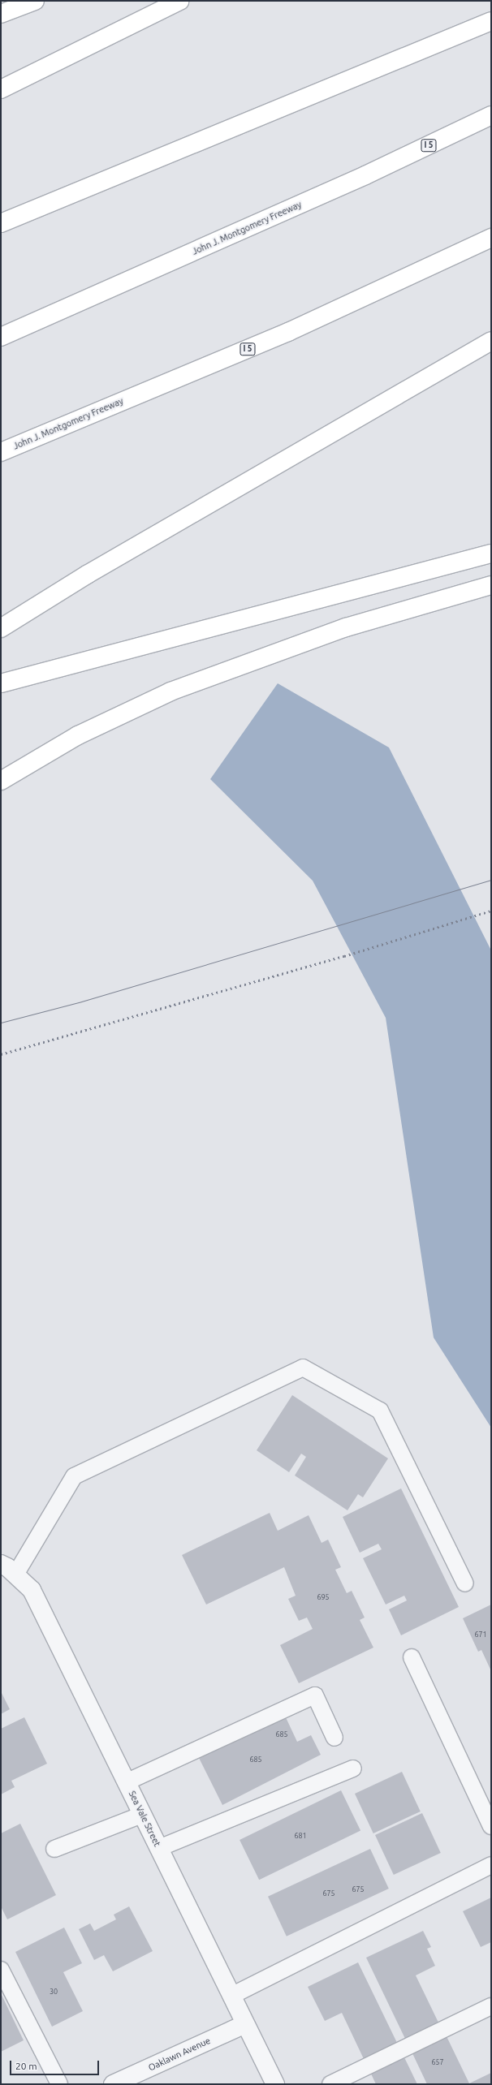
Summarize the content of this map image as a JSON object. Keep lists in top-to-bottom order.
{
  "streets": {
    "highway": ["I 5", "John J. Montgomery Freeway"],
    "street": ["Sea Vale Street", "Oaklawn Avenue"]
  },
  "crossings": [
    ["Sea Vale Street", "Oaklawn Avenue"]
  ],
  "house_numbers": [
    "695",
    "671",
    "685",
    "685",
    "681",
    "675",
    "675",
    "30",
    "657"
  ],
  "scale_bar": "20 m"
}
